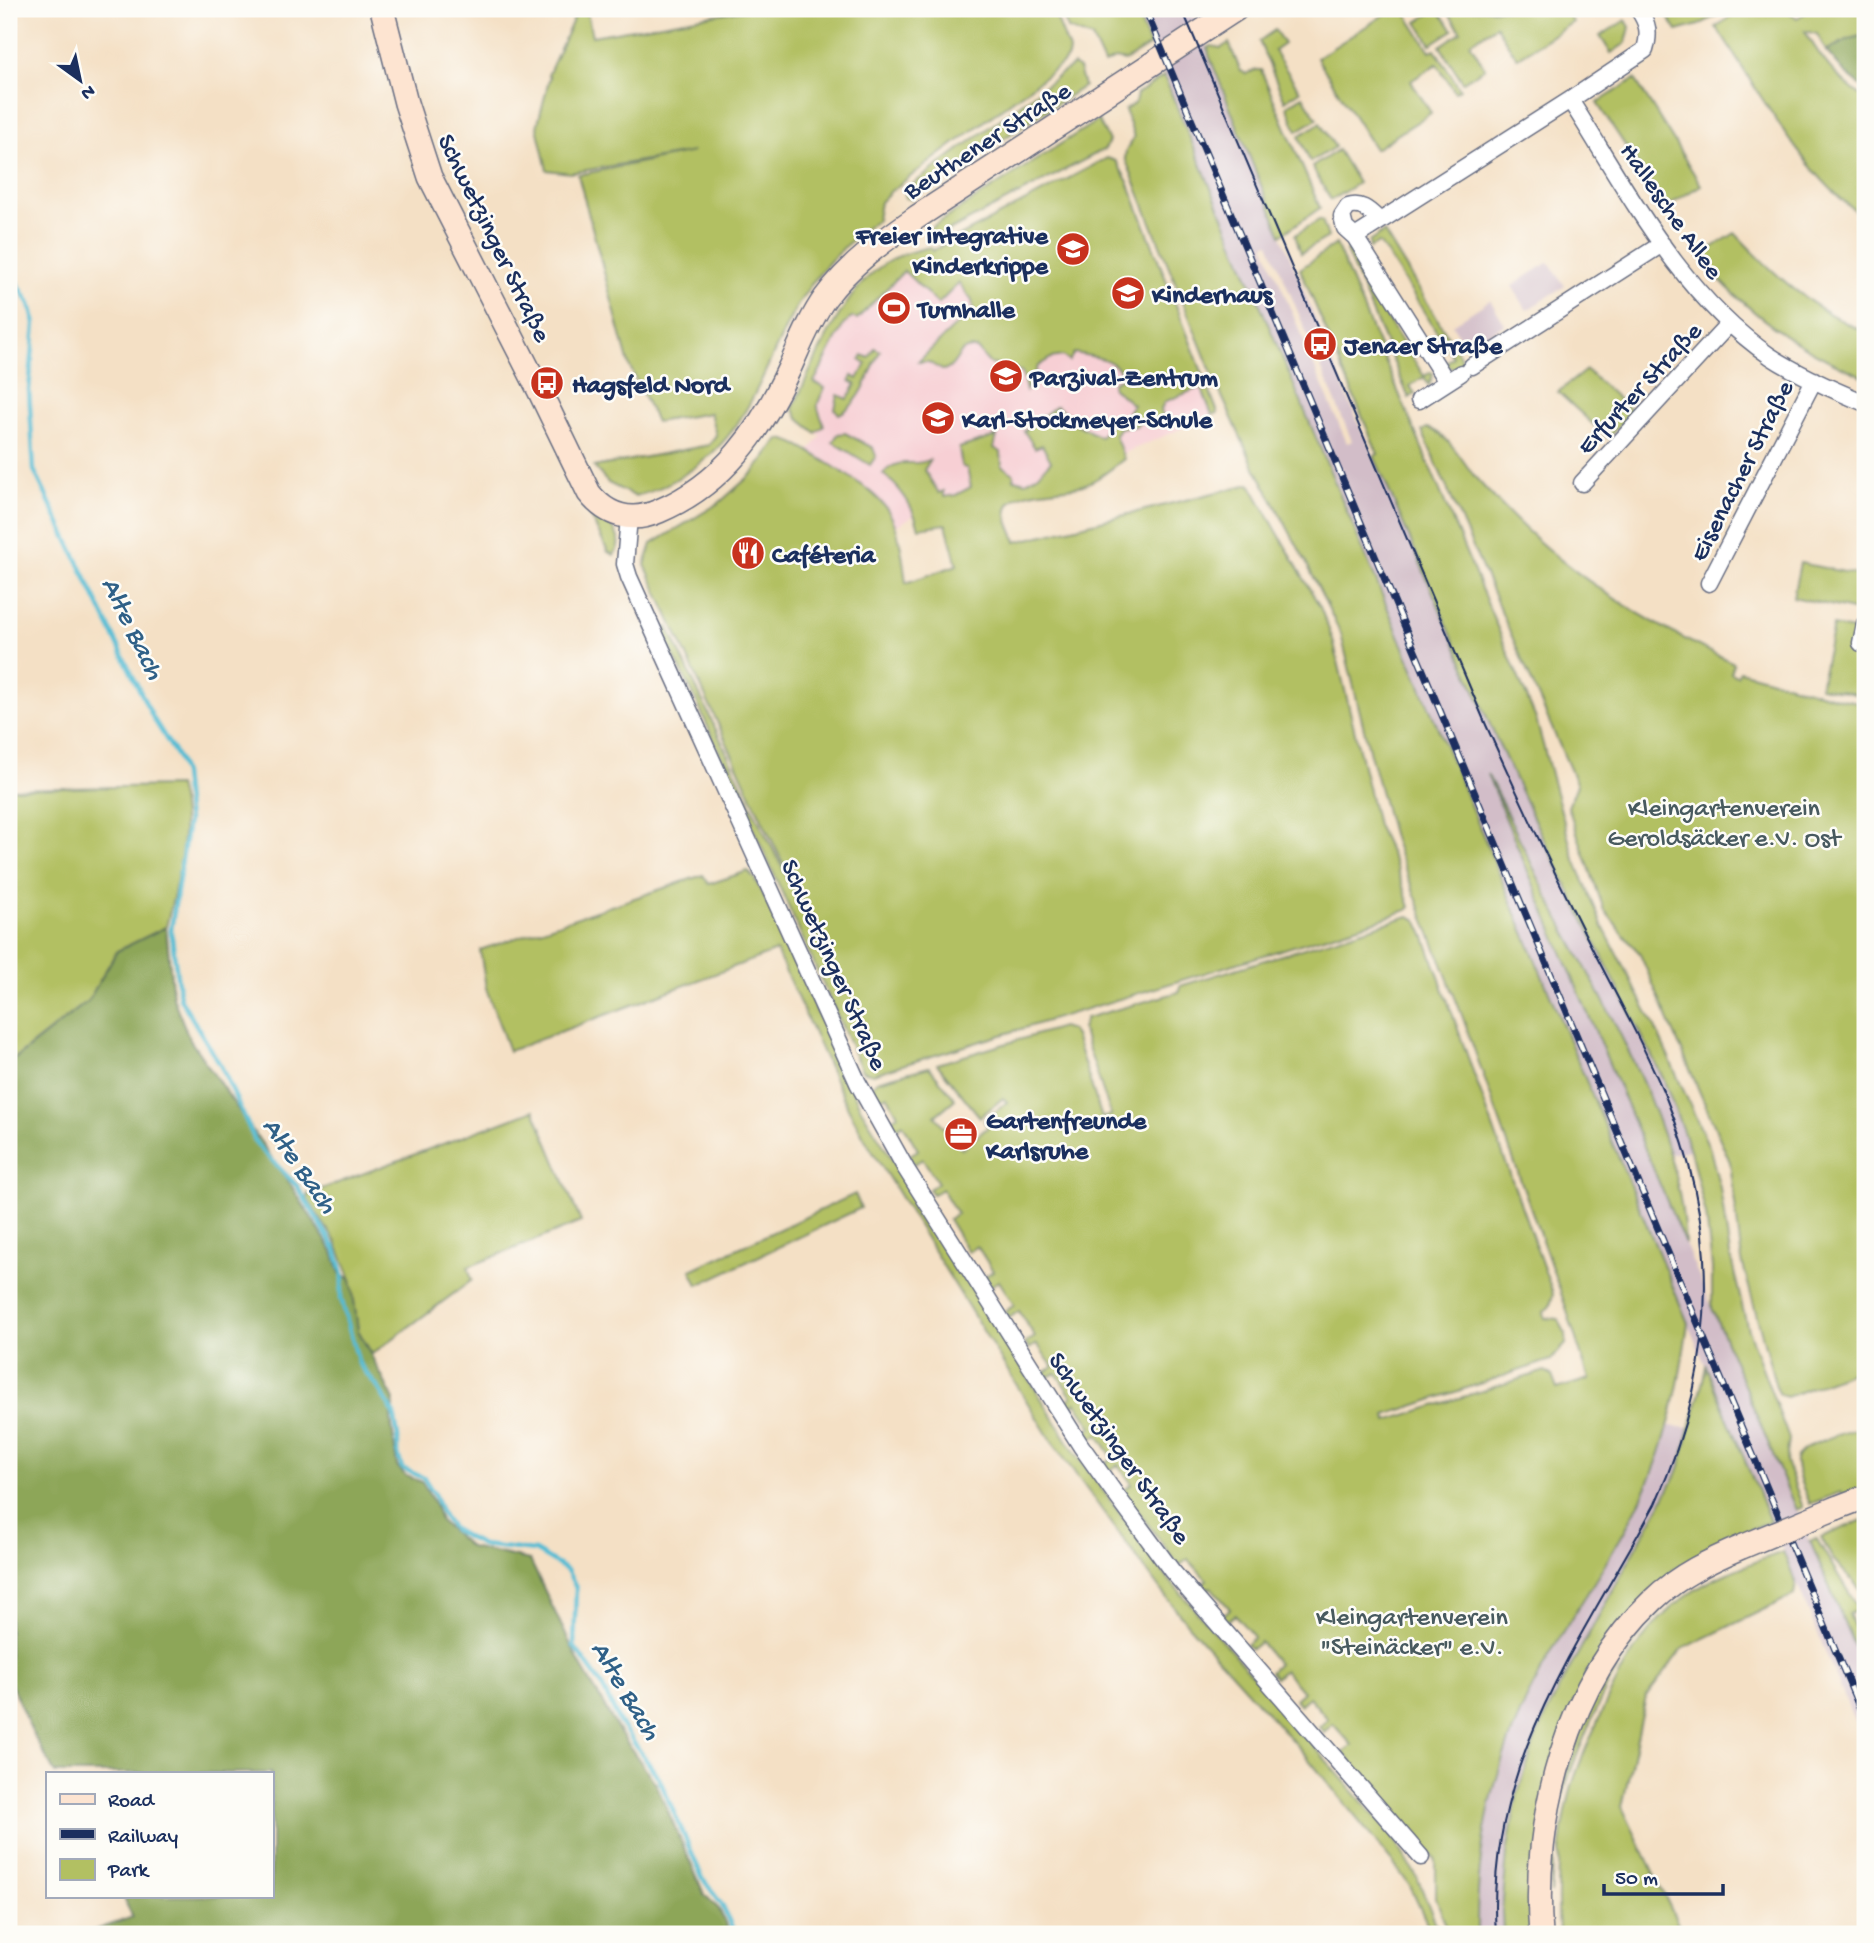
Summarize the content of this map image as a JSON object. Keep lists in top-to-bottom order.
{
  "streets": {
    "main road": ["Beuthener Straße", "Schwetzinger Straße"],
    "street": ["Hallesche Allee", "Erfurter Straße", "Eisenacher Straße"]
  },
  "crossings": [
    ["Beuthener Straße", "Schwetzinger Straße"],
    ["Hallesche Allee", "Erfurter Straße"],
    ["Hallesche Allee", "Eisenacher Straße"]
  ],
  "water": ["Alte Bach"],
  "parks": ["Kleingartenverein Geroldsäcker e.V. Ost", "Kleingartenverein \"Steinäcker\" e.V."],
  "places": {
    "school or university": [
      "Freier integrative Kinderkrippe",
      "Kinderhaus",
      "Parzival-Zentrum",
      "Karl-Stockmeyer-Schule"
    ],
    "sports": ["Turnhalle"],
    "bus stop": ["Jenaer Straße", "Hagsfeld Nord"],
    "restaurant": ["Caféteria"],
    "office": ["Gartenfreunde Karlsruhe"]
  },
  "legend": ["Road", "Railway", "Park"],
  "scale_bar": "50 m",
  "north": "bottom right"
}
